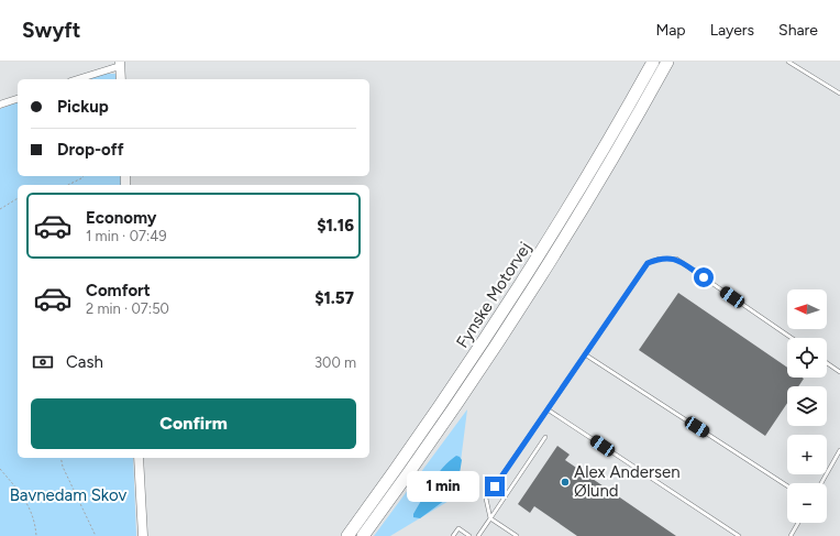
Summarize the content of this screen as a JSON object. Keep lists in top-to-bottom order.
{
  "streets": {
    "highway": ["Fynske Motorvej"]
  },
  "parks": ["Bavnedam Skov"],
  "places": ["Alex Andersen Ølund"],
  "north": "left",
  "page": {
    "header": "Swyft",
    "nav": ["Map", "Layers", "Share"],
    "banner": ["Pickup", "Drop-off"],
    "list": [
      {
        "name": "Economy",
        "note": "1 min · 07:49",
        "value": "$1.16"
      },
      {
        "name": "Comfort",
        "note": "2 min · 07:50",
        "value": "$1.57"
      }
    ],
    "map_buttons": ["+", "−"],
    "pay": ["Cash", "300 m"],
    "buttons": "Confirm",
    "bubble": "1 min"
  }
}
